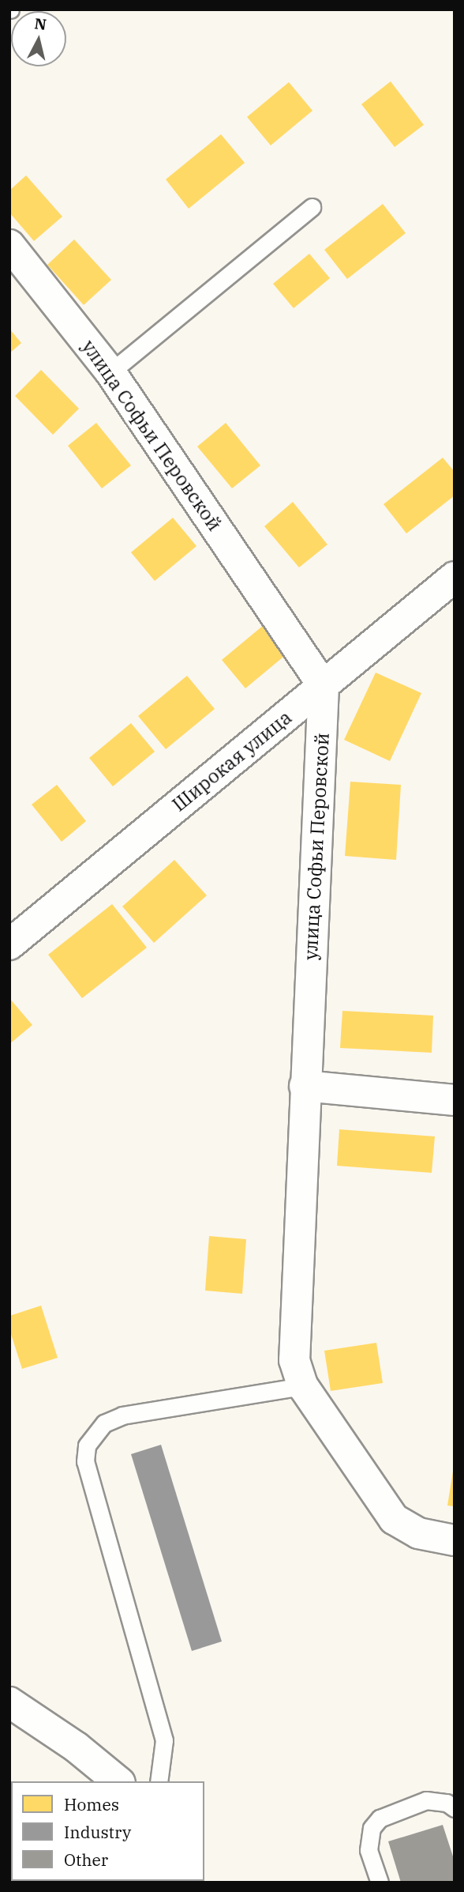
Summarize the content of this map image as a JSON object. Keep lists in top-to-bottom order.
{
  "streets": {
    "street": ["улица Софьи Перовской", "Широкая улица"]
  },
  "crossings": [
    ["улица Софьи Перовской", "Широкая улица"]
  ],
  "legend": ["Homes", "Industry", "Other"],
  "north": "top"
}
